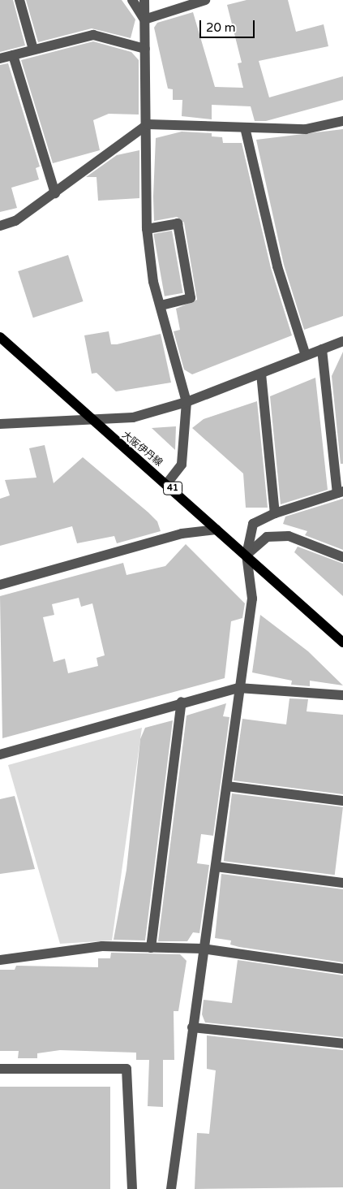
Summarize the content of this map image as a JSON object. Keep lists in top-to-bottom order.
{
  "streets": {
    "main road": ["大阪伊丹線", "41"]
  },
  "scale_bar": "20 m"
}
